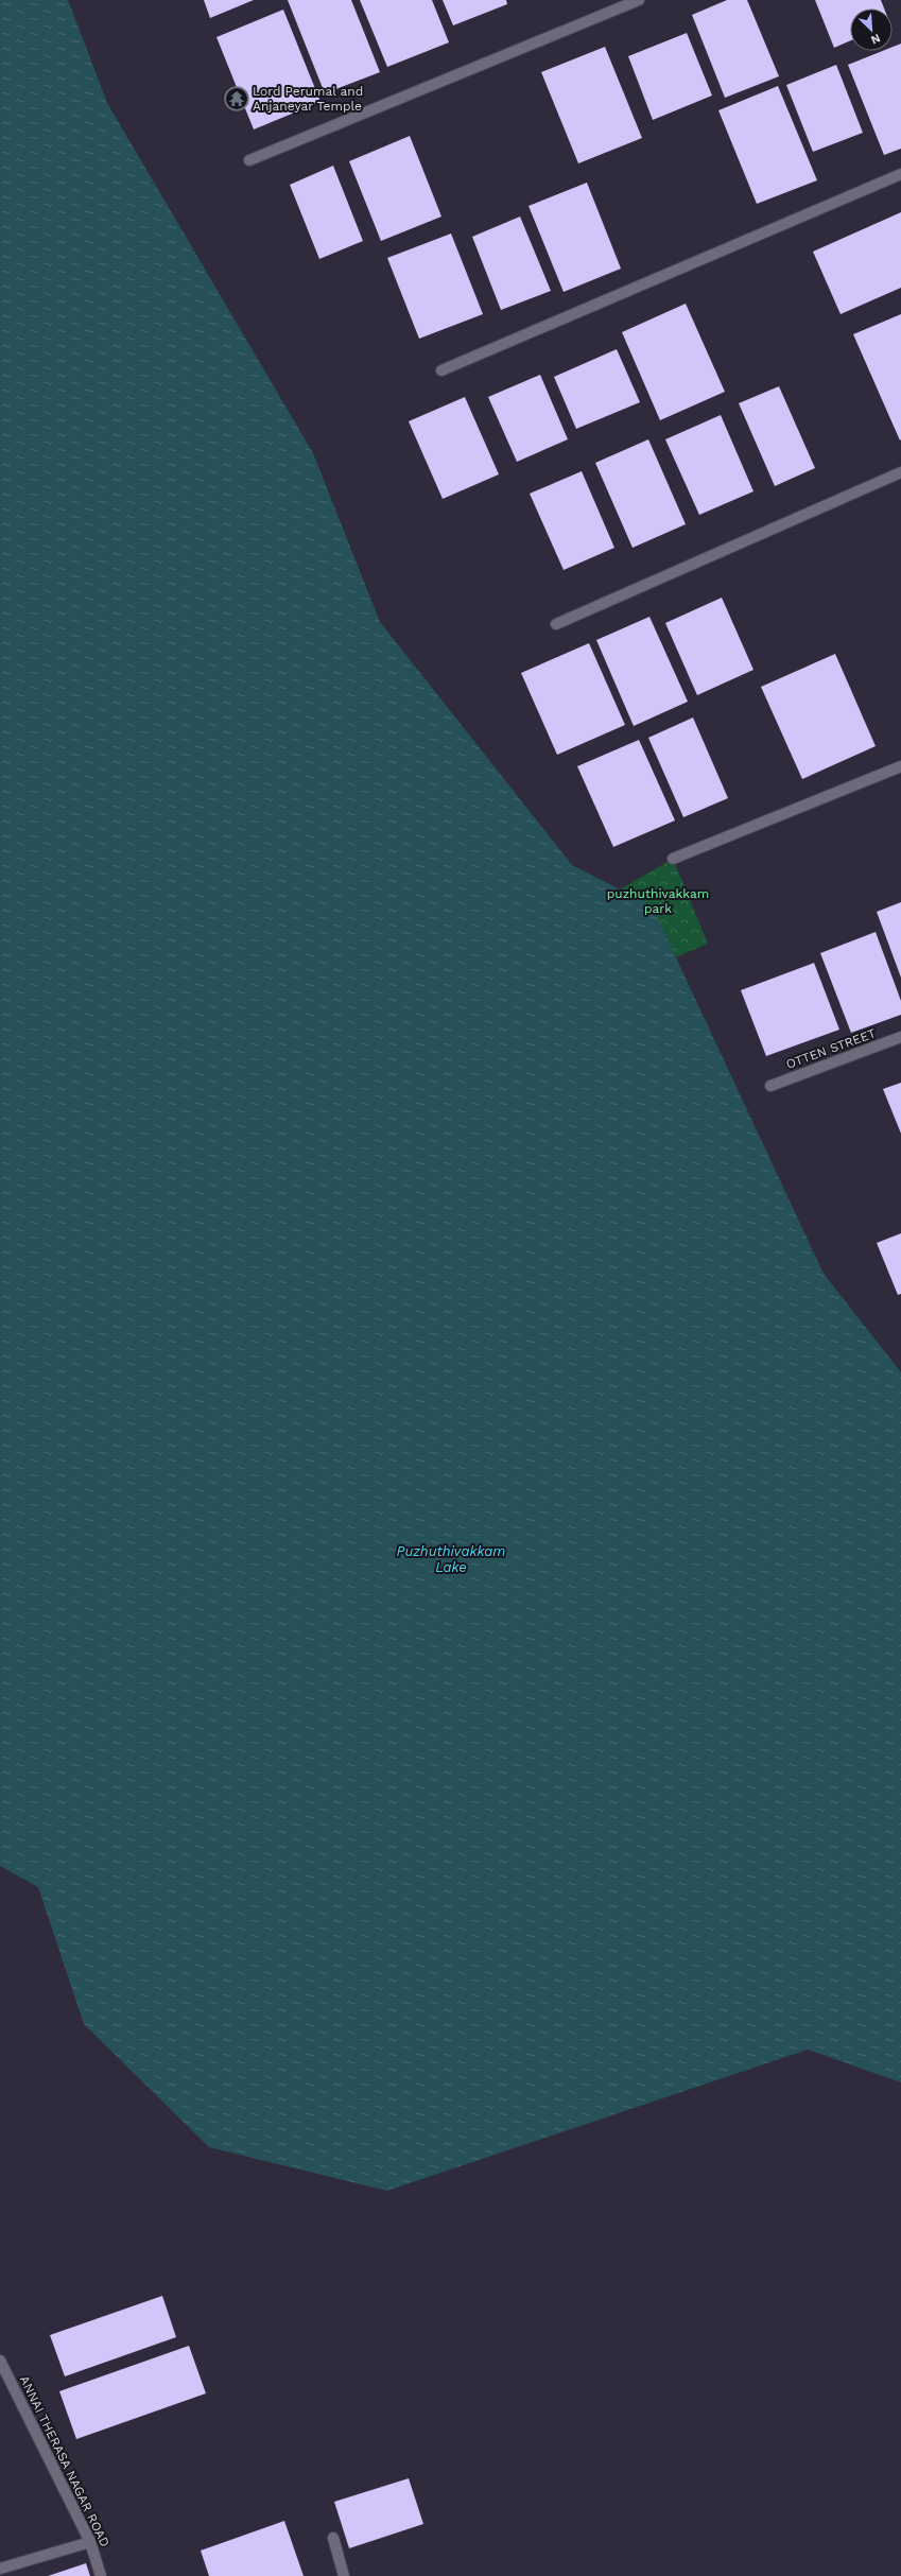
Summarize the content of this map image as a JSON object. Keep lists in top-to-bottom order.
{
  "streets": {
    "street": ["OTTEN STREET", "ANNAI THERASA NAGAR ROAD"]
  },
  "water": ["Puzhuthivakkam Lake"],
  "parks": ["puzhuthivakkam park"],
  "places": {
    "temple": ["Lord Perumal and Anjaneyar Temple"]
  },
  "north": "bottom right"
}
